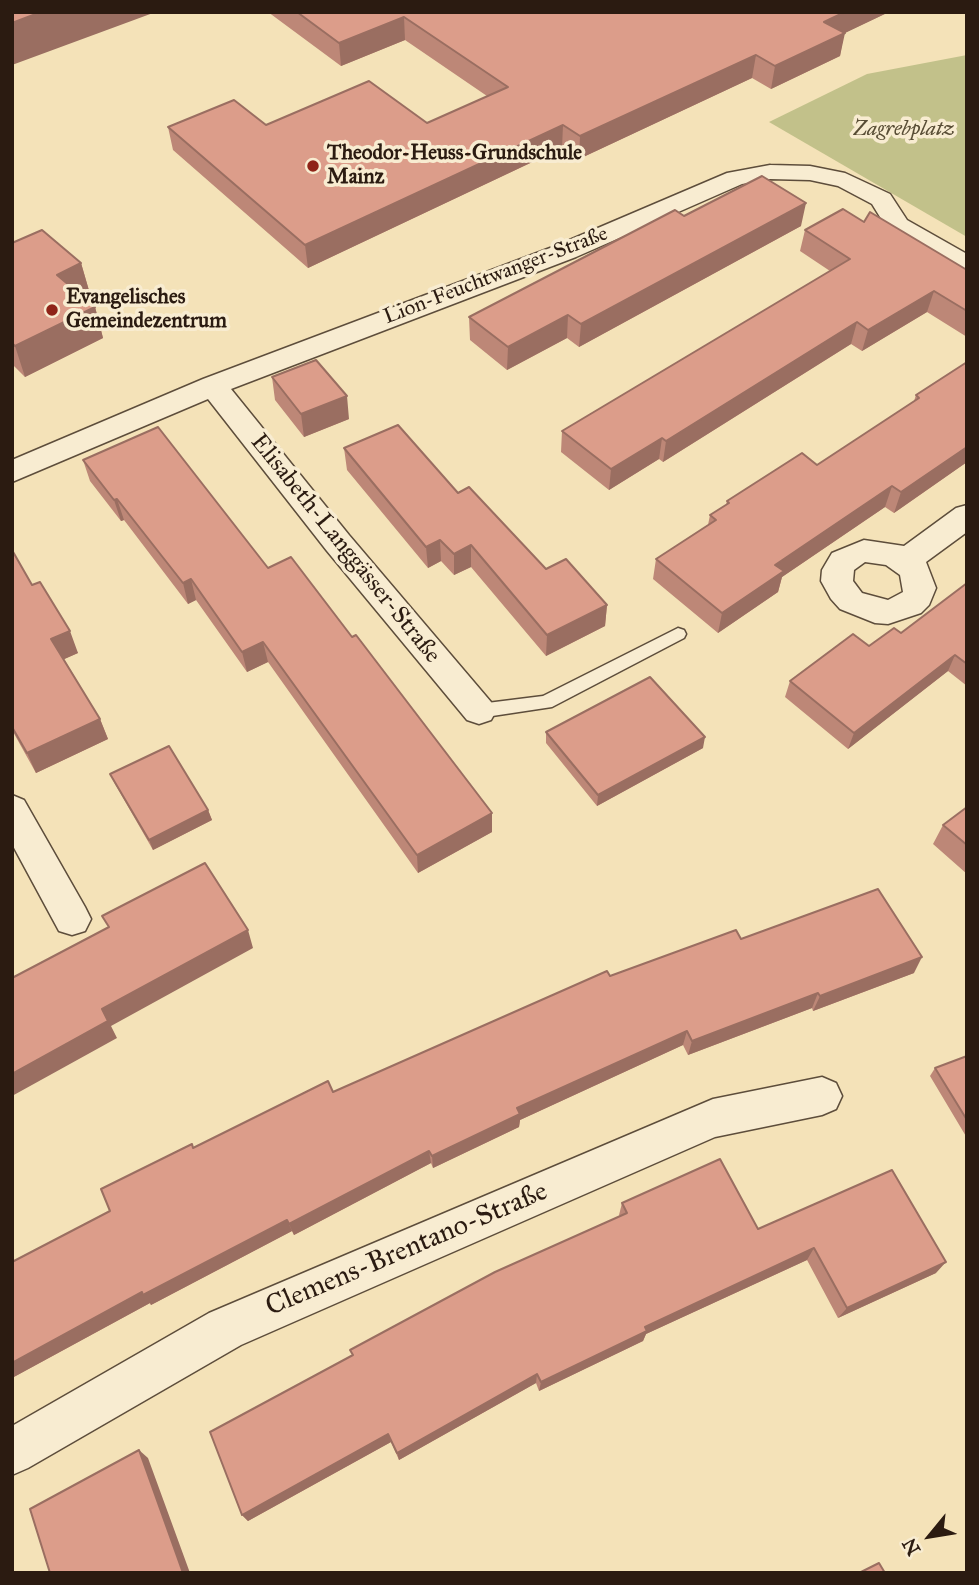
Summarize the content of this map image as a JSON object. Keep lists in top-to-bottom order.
{
  "streets": {
    "street": ["Lion-Feuchtwanger-Straße", "Elisabeth-Langgässer-Straße", "Clemens-Brentano-Straße"]
  },
  "crossings": [
    ["Lion-Feuchtwanger-Straße", "Elisabeth-Langgässer-Straße"]
  ],
  "parks": ["Zagrebplatz"],
  "places": ["Theodor-Heuss-Grundschule Mainz", "Evangelisches Gemeindezentrum"],
  "north": "bottom left"
}
